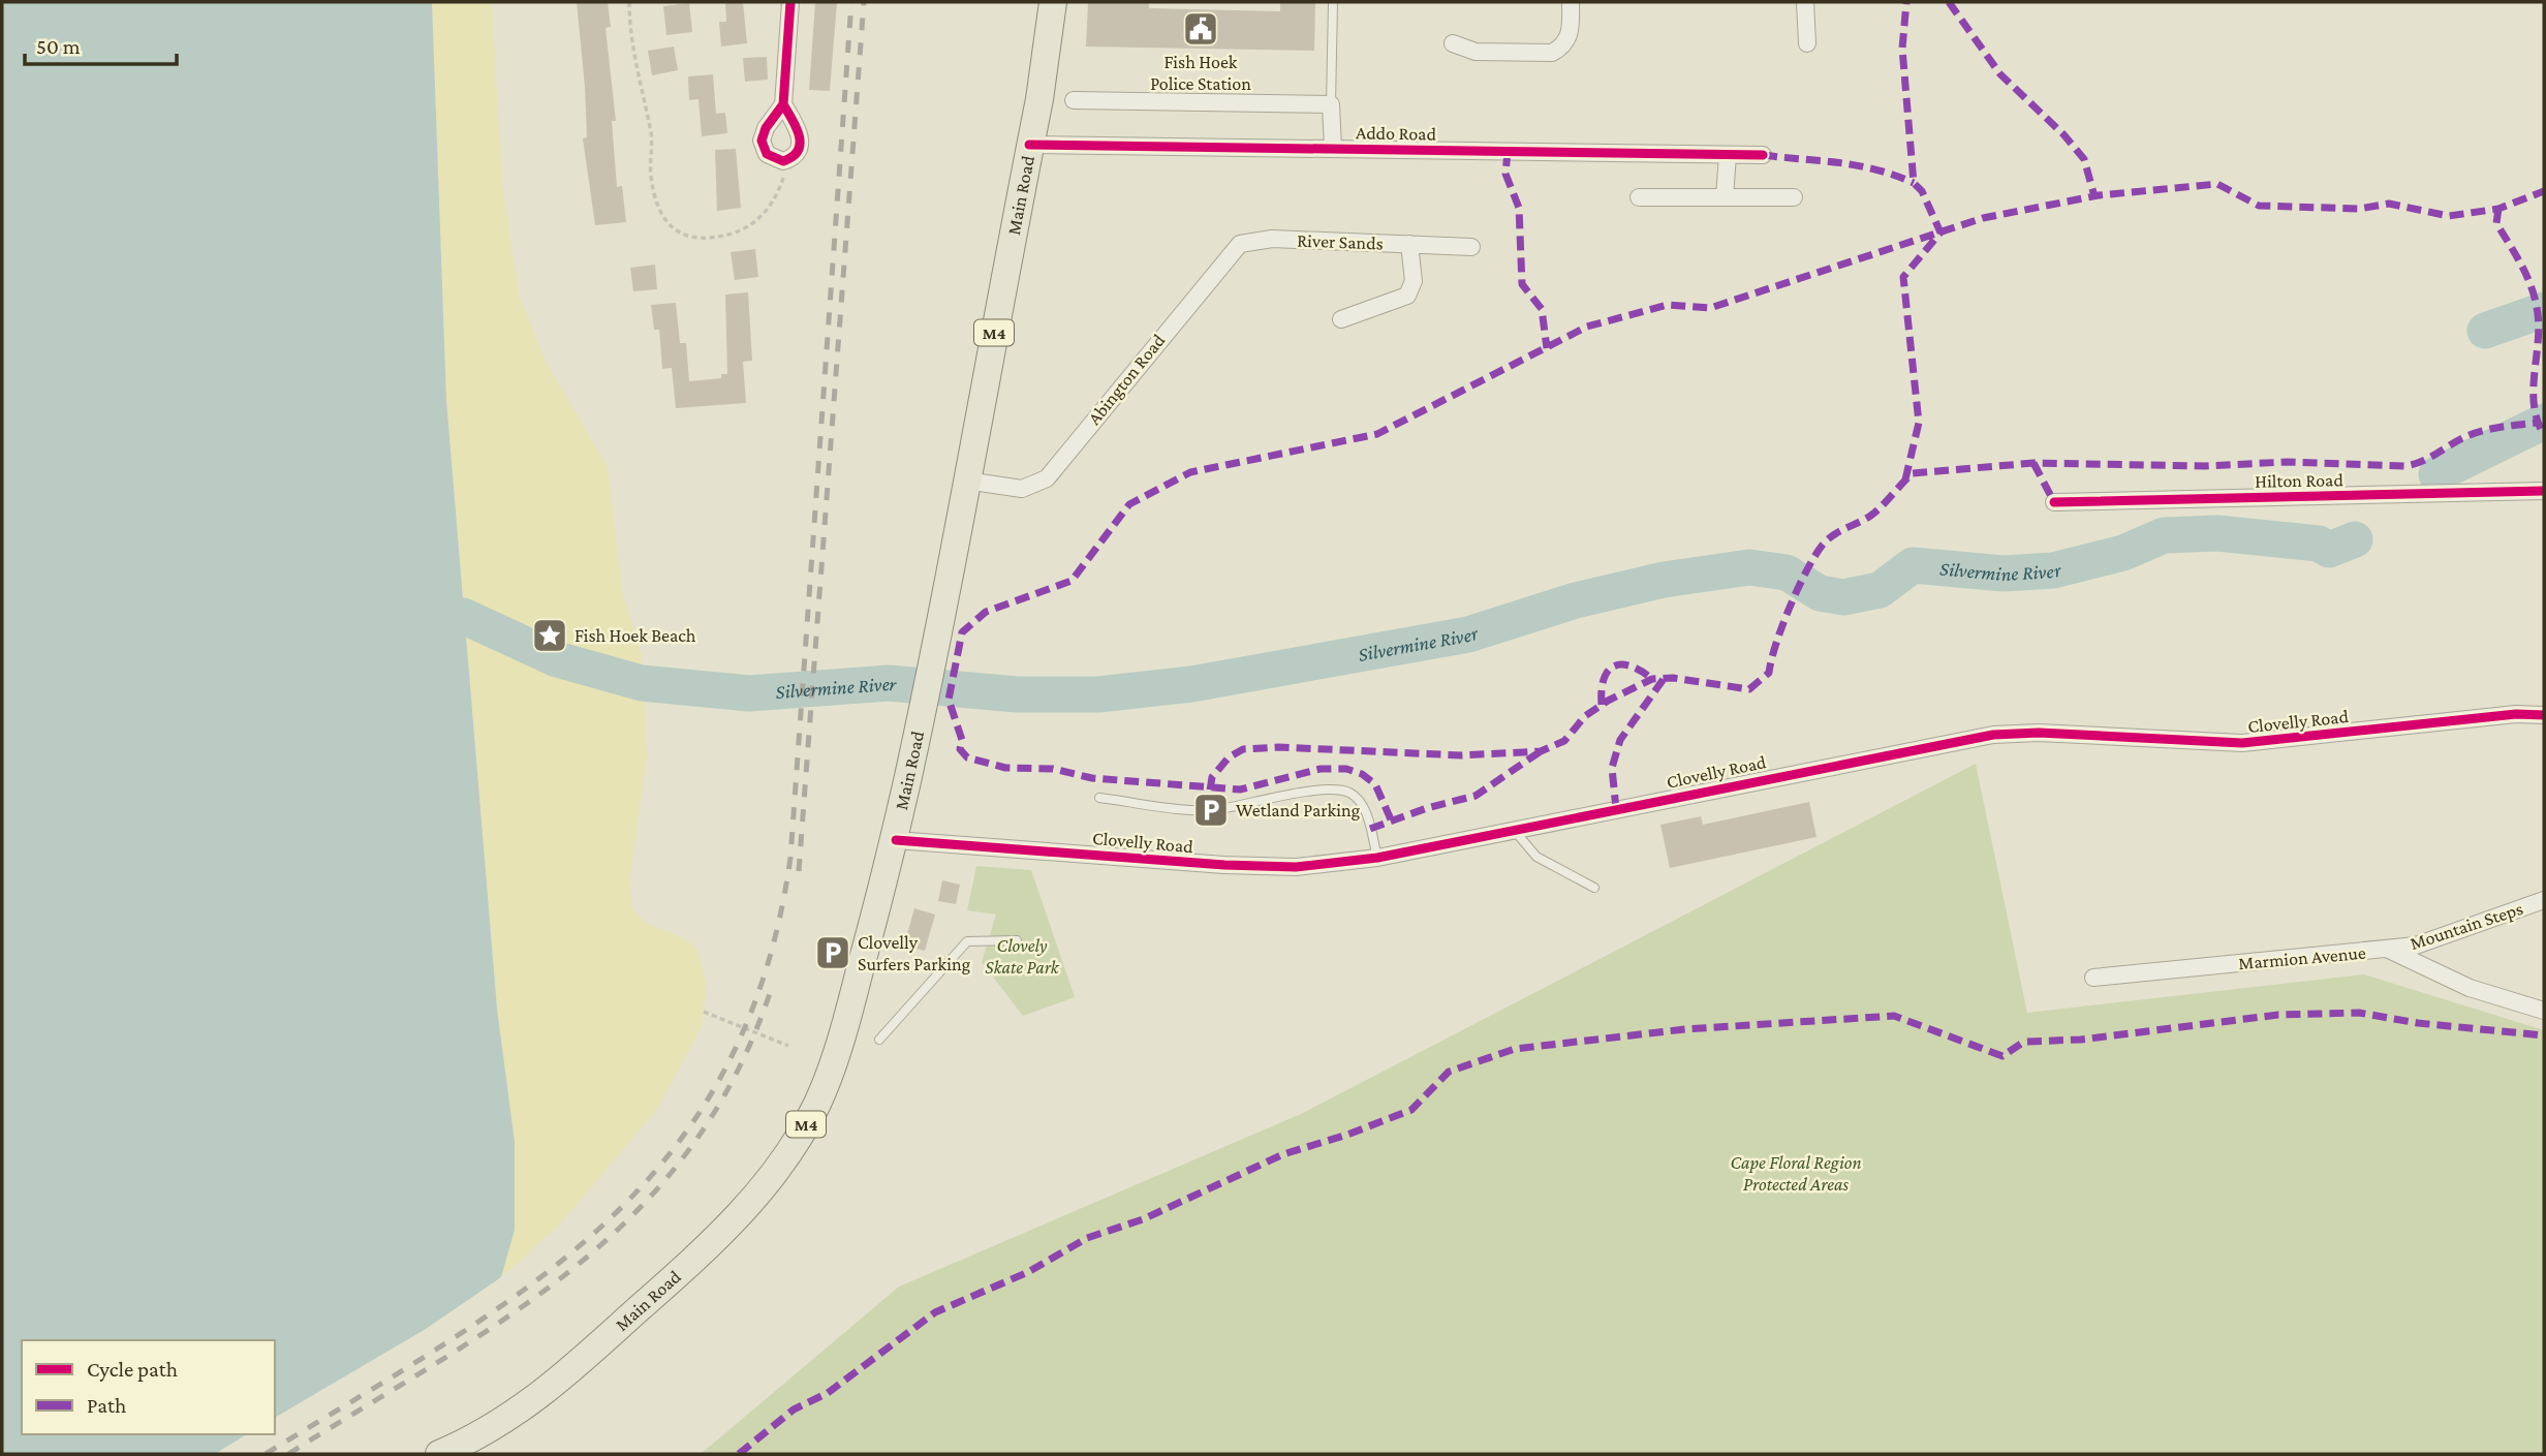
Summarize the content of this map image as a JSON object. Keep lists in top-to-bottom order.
{
  "streets": {
    "main road": ["Main Road", "M4"],
    "street": [
      "Addo Road",
      "River Sands",
      "Abington Road",
      "Hilton Road",
      "Clovelly Road",
      "Mountain Steps",
      "Marmion Avenue"
    ]
  },
  "crossings": [
    ["Addo Road", "Main Road"],
    ["Main Road", "Abington Road"],
    ["Main Road", "Clovelly Road"],
    ["River Sands", "Abington Road"],
    ["Mountain Steps", "Marmion Avenue"]
  ],
  "water": ["Silvermine River"],
  "parks": ["Clovely Skate Park", "Cape Floral Region Protected Areas"],
  "places": {
    "public building": ["Fish Hoek Police Station"],
    "place": ["Fish Hoek Beach"],
    "parking": ["Wetland Parking", "Clovelly Surfers Parking"]
  },
  "legend": ["Cycle path", "Path"],
  "scale_bar": "50 m"
}
